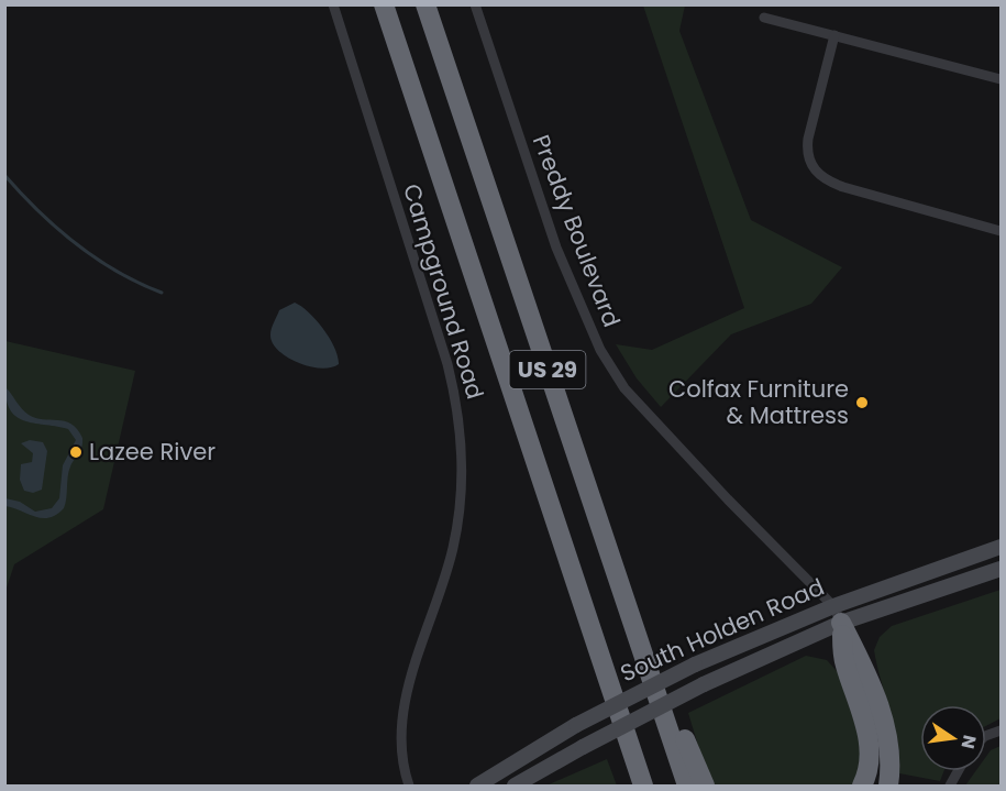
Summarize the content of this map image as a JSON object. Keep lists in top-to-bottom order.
{
  "streets": {
    "highway": ["US 29"],
    "main road": ["South Holden Road"],
    "street": ["Preddy Boulevard", "Campground Road"]
  },
  "crossings": [
    ["Preddy Boulevard", "South Holden Road"]
  ],
  "places": ["Colfax Furniture & Mattress", "Lazee River"],
  "north": "right"
}
